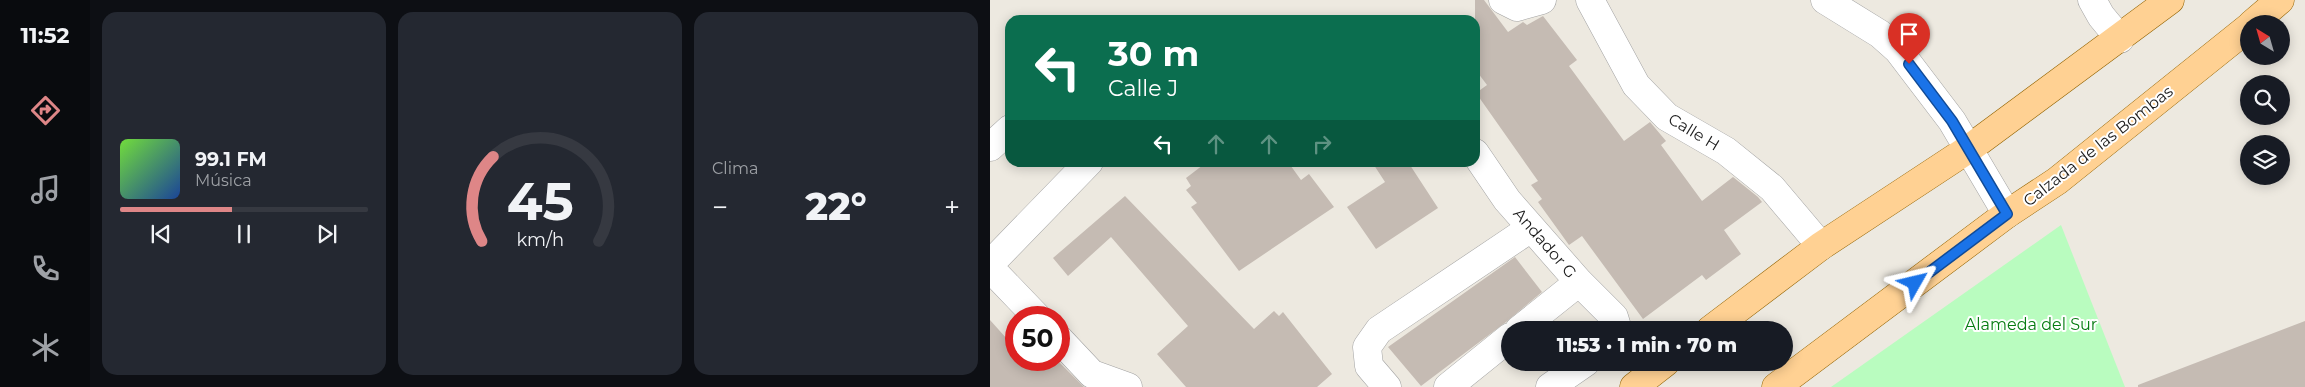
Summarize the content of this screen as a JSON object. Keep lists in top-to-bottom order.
{
  "streets": {
    "main road": ["Calzada de las Bombas"],
    "street": ["Calle H", "Andador G"]
  },
  "parks": ["Alameda del Sur"],
  "north": "top left",
  "page": {
    "tabs": "11:52",
    "tile": "Clima",
    "turn": ["30 m", "Calle J"],
    "song": ["99.1 FM", "Música"],
    "heat": ["−", "22°", "+"],
    "limit": "50",
    "trip": "11:53 · 1 min · 70 m",
    "gauge": ["45", "km/h"]
  }
}
